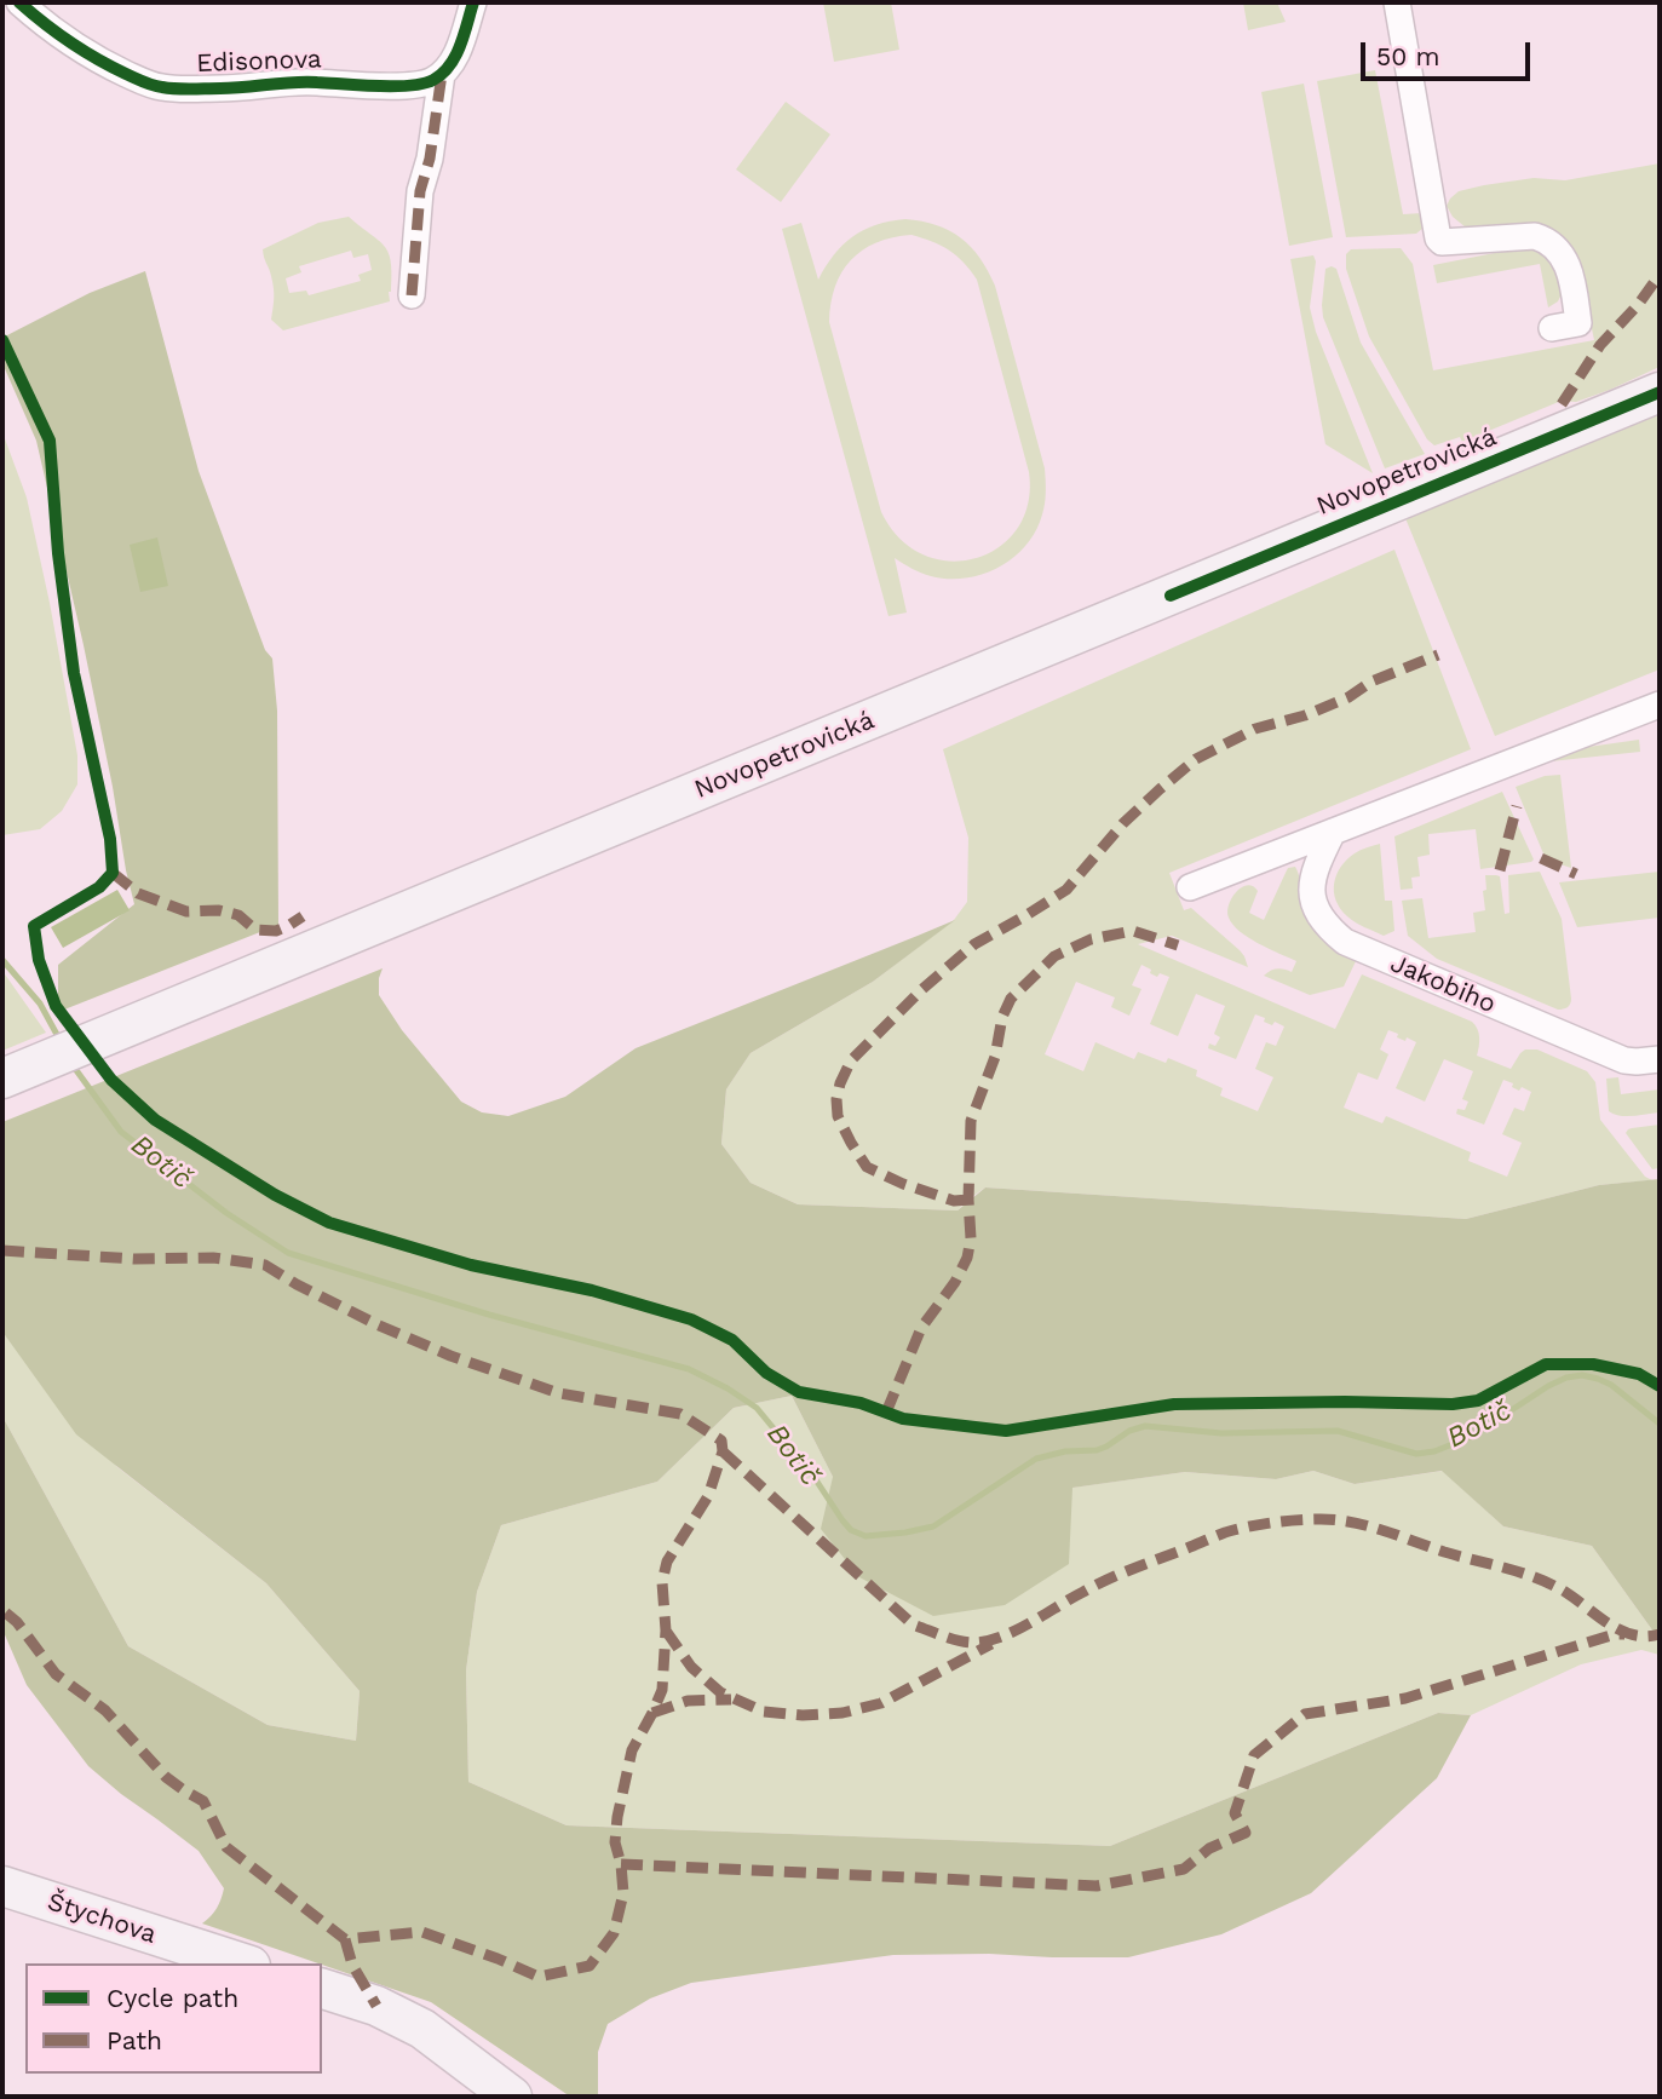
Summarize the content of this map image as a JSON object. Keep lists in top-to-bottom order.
{
  "streets": {
    "main road": ["Novopetrovická", "Štychova"],
    "street": ["Edisonova", "Jakobiho"]
  },
  "water": ["Botič"],
  "legend": ["Cycle path", "Path"],
  "scale_bar": "50 m"
}
